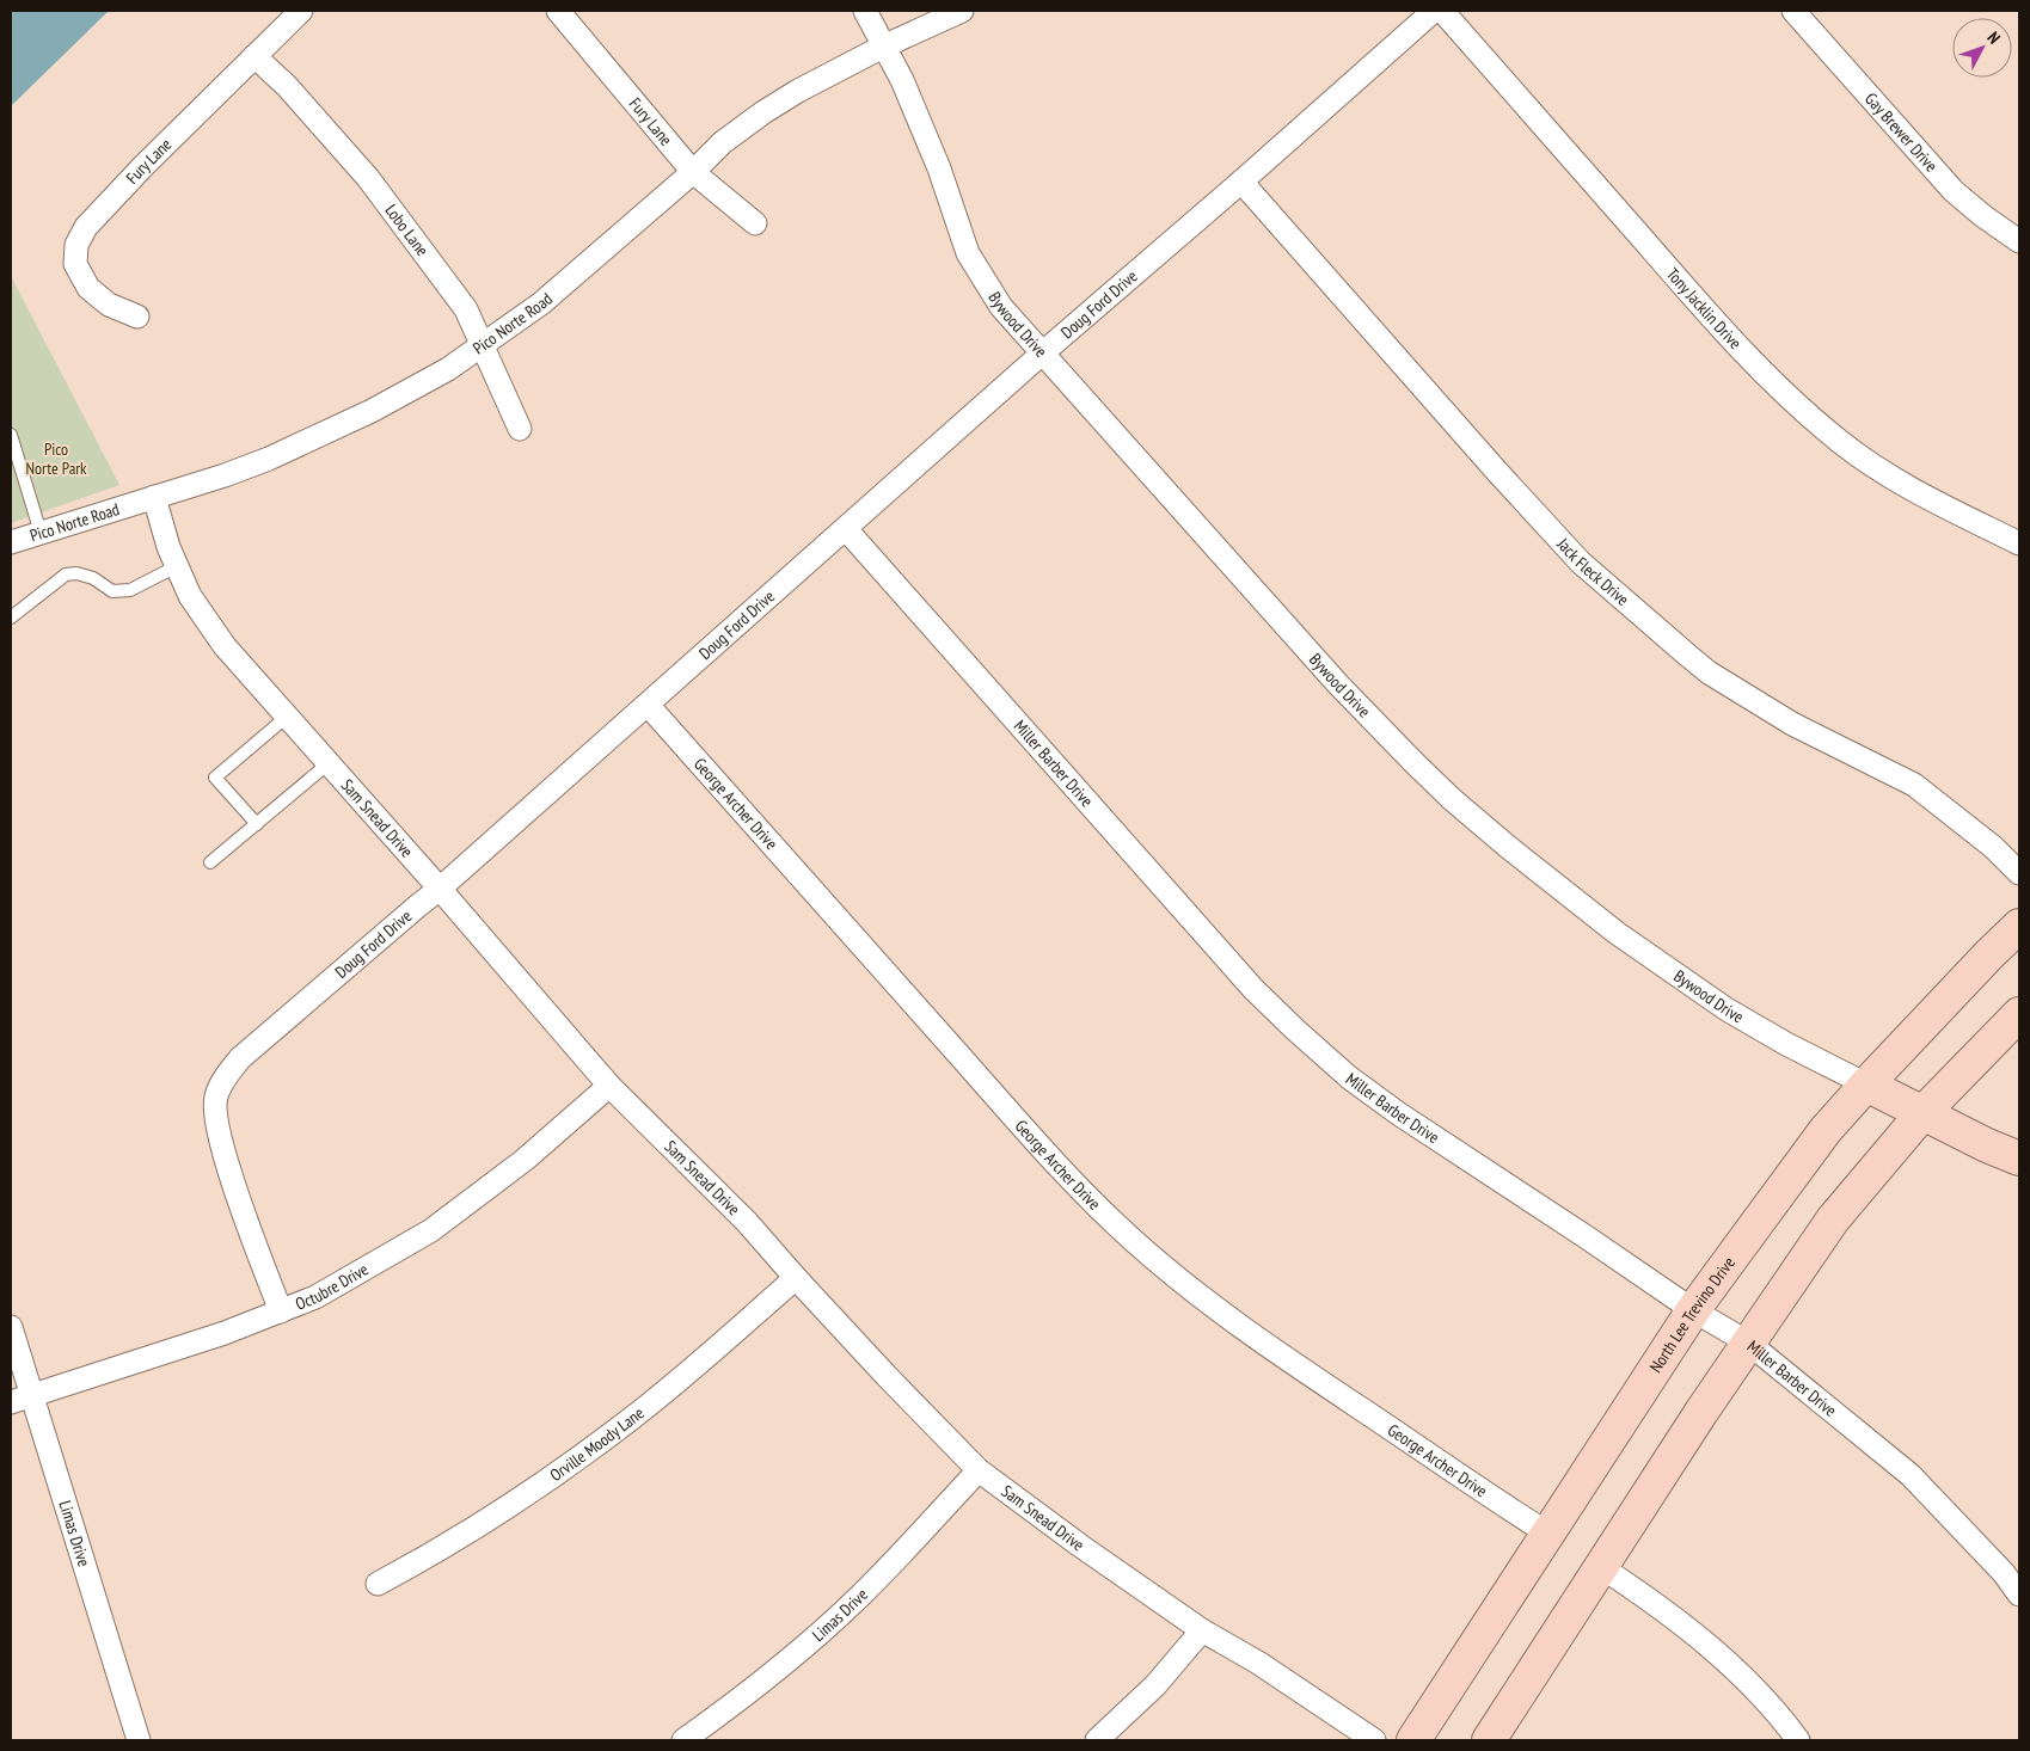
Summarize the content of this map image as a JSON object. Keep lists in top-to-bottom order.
{
  "streets": {
    "main road": ["Bywood Drive", "North Lee Trevino Drive"],
    "street": [
      "Fury Lane",
      "Gay Brewer Drive",
      "Lobo Lane",
      "Doug Ford Drive",
      "Tony Jacklin Drive",
      "Pico Norte Road",
      "Jack Fleck Drive",
      "Miller Barber Drive",
      "George Archer Drive",
      "Sam Snead Drive",
      "Octubre Drive",
      "Orville Moody Lane",
      "Limas Drive"
    ]
  },
  "crossings": [
    ["Fury Lane", "Lobo Lane"],
    ["Fury Lane", "Pico Norte Road"],
    ["Lobo Lane", "Pico Norte Road"],
    ["Doug Ford Drive", "Bywood Drive"],
    ["Doug Ford Drive", "Jack Fleck Drive"],
    ["Doug Ford Drive", "Miller Barber Drive"],
    ["Doug Ford Drive", "George Archer Drive"],
    ["Doug Ford Drive", "Sam Snead Drive"],
    ["Doug Ford Drive", "Octubre Drive"],
    ["Pico Norte Road", "Bywood Drive"],
    ["Pico Norte Road", "Sam Snead Drive"],
    ["Bywood Drive", "North Lee Trevino Drive"],
    ["Miller Barber Drive", "North Lee Trevino Drive"],
    ["George Archer Drive", "North Lee Trevino Drive"],
    ["Sam Snead Drive", "Octubre Drive"],
    ["Sam Snead Drive", "Orville Moody Lane"],
    ["Sam Snead Drive", "Limas Drive"],
    ["Octubre Drive", "Limas Drive"]
  ],
  "parks": ["Pico Norte Park"],
  "north": "top right"
}
